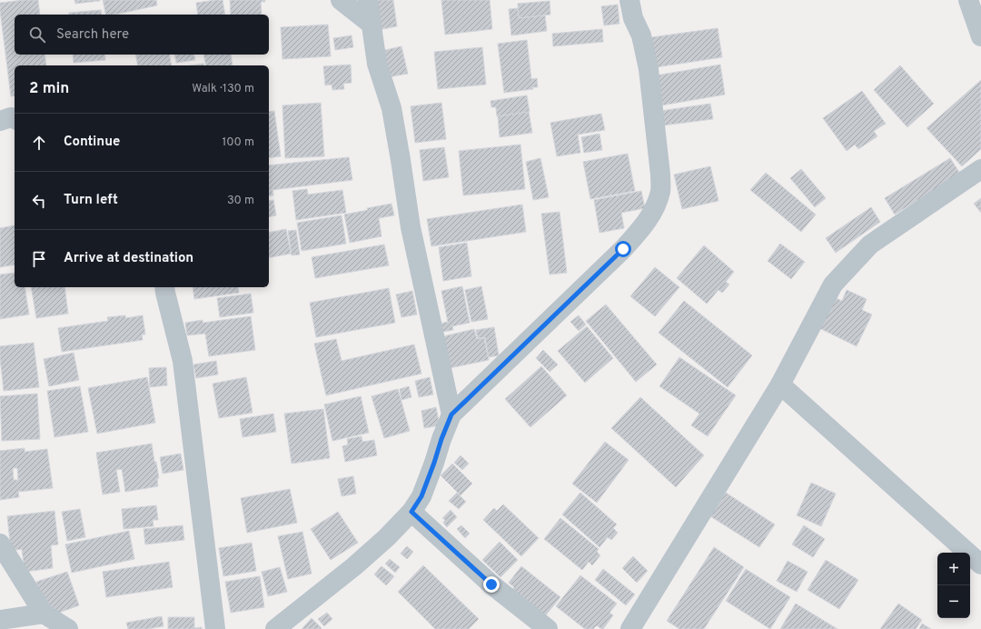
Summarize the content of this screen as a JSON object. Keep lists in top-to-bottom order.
{
  "page": {
    "search": "Search here",
    "heading": ["2 min", "Walk · 130 m"],
    "list": [
      ["Continue", "100 m"],
      ["Turn left", "30 m"],
      "Arrive at destination"
    ],
    "map_buttons": ["+", "−"]
  }
}
